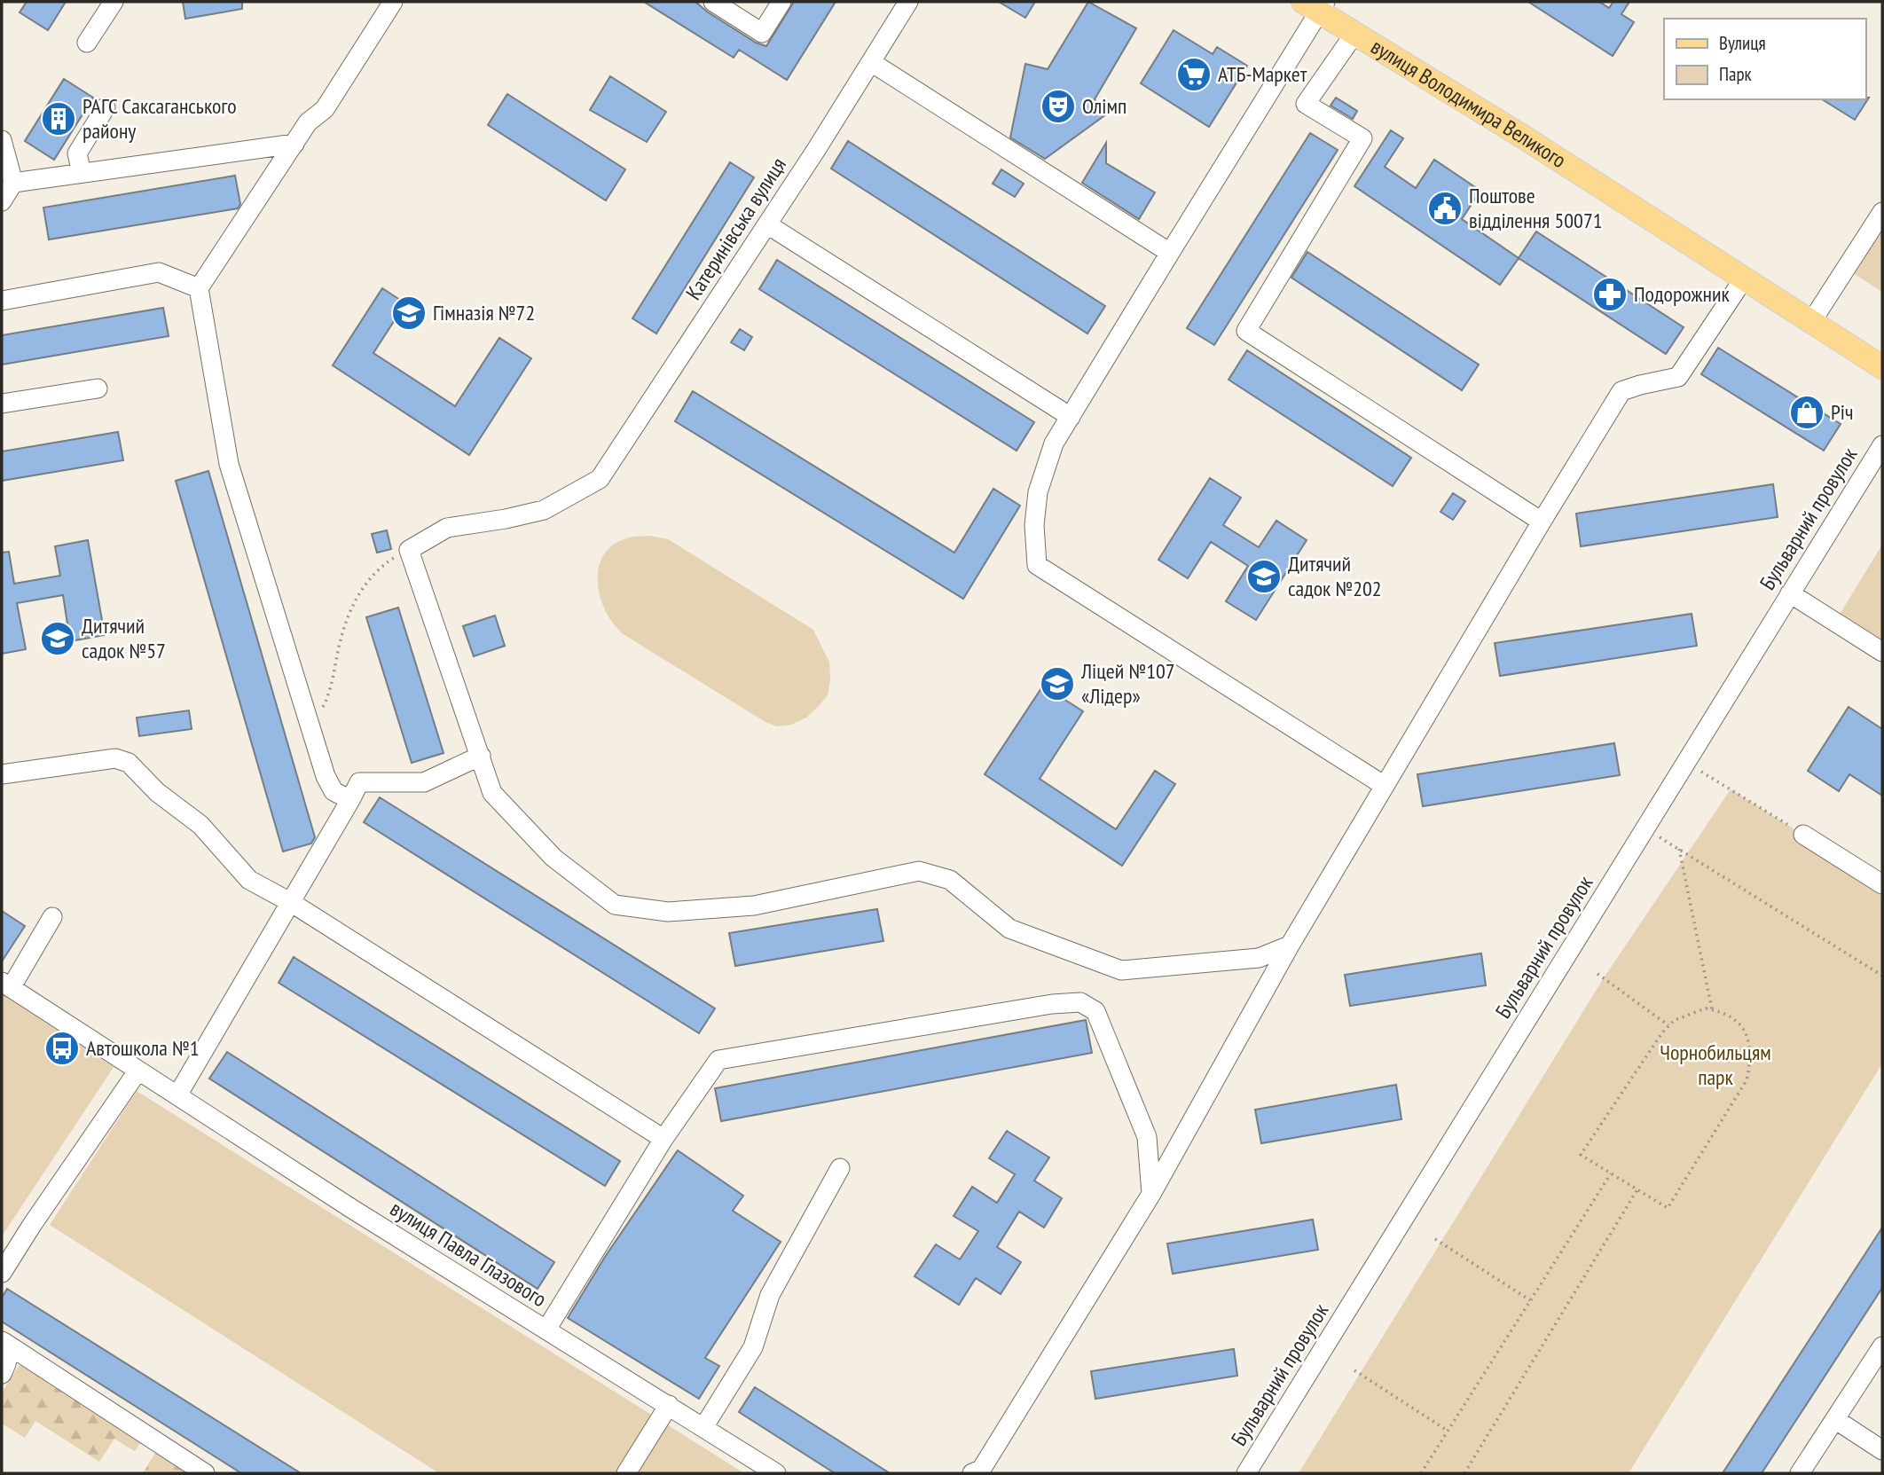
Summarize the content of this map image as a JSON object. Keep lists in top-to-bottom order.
{
  "streets": {
    "main road": ["вулиця Володимира Великого"],
    "street": ["Катеринівська вулиця", "Бульварний провулок", "вулиця Павла Глазового"]
  },
  "parks": ["Чорнобильцям парк"],
  "places": {
    "supermarket": ["АТБ-Маркет"],
    "theatre": ["Олімп"],
    "building": ["РАГС Саксаганського району"],
    "public building": ["Поштове відділення 50071"],
    "pharmacy": ["Подорожник"],
    "school or university": [
      "Гімназія №72",
      "Дитячий садок №202",
      "Дитячий садок №57",
      "Ліцей №107 «Лідер»"
    ],
    "shop": ["Річ"],
    "bus stop": ["Автошкола №1"]
  },
  "legend": ["Вулиця", "Парк"]
}
